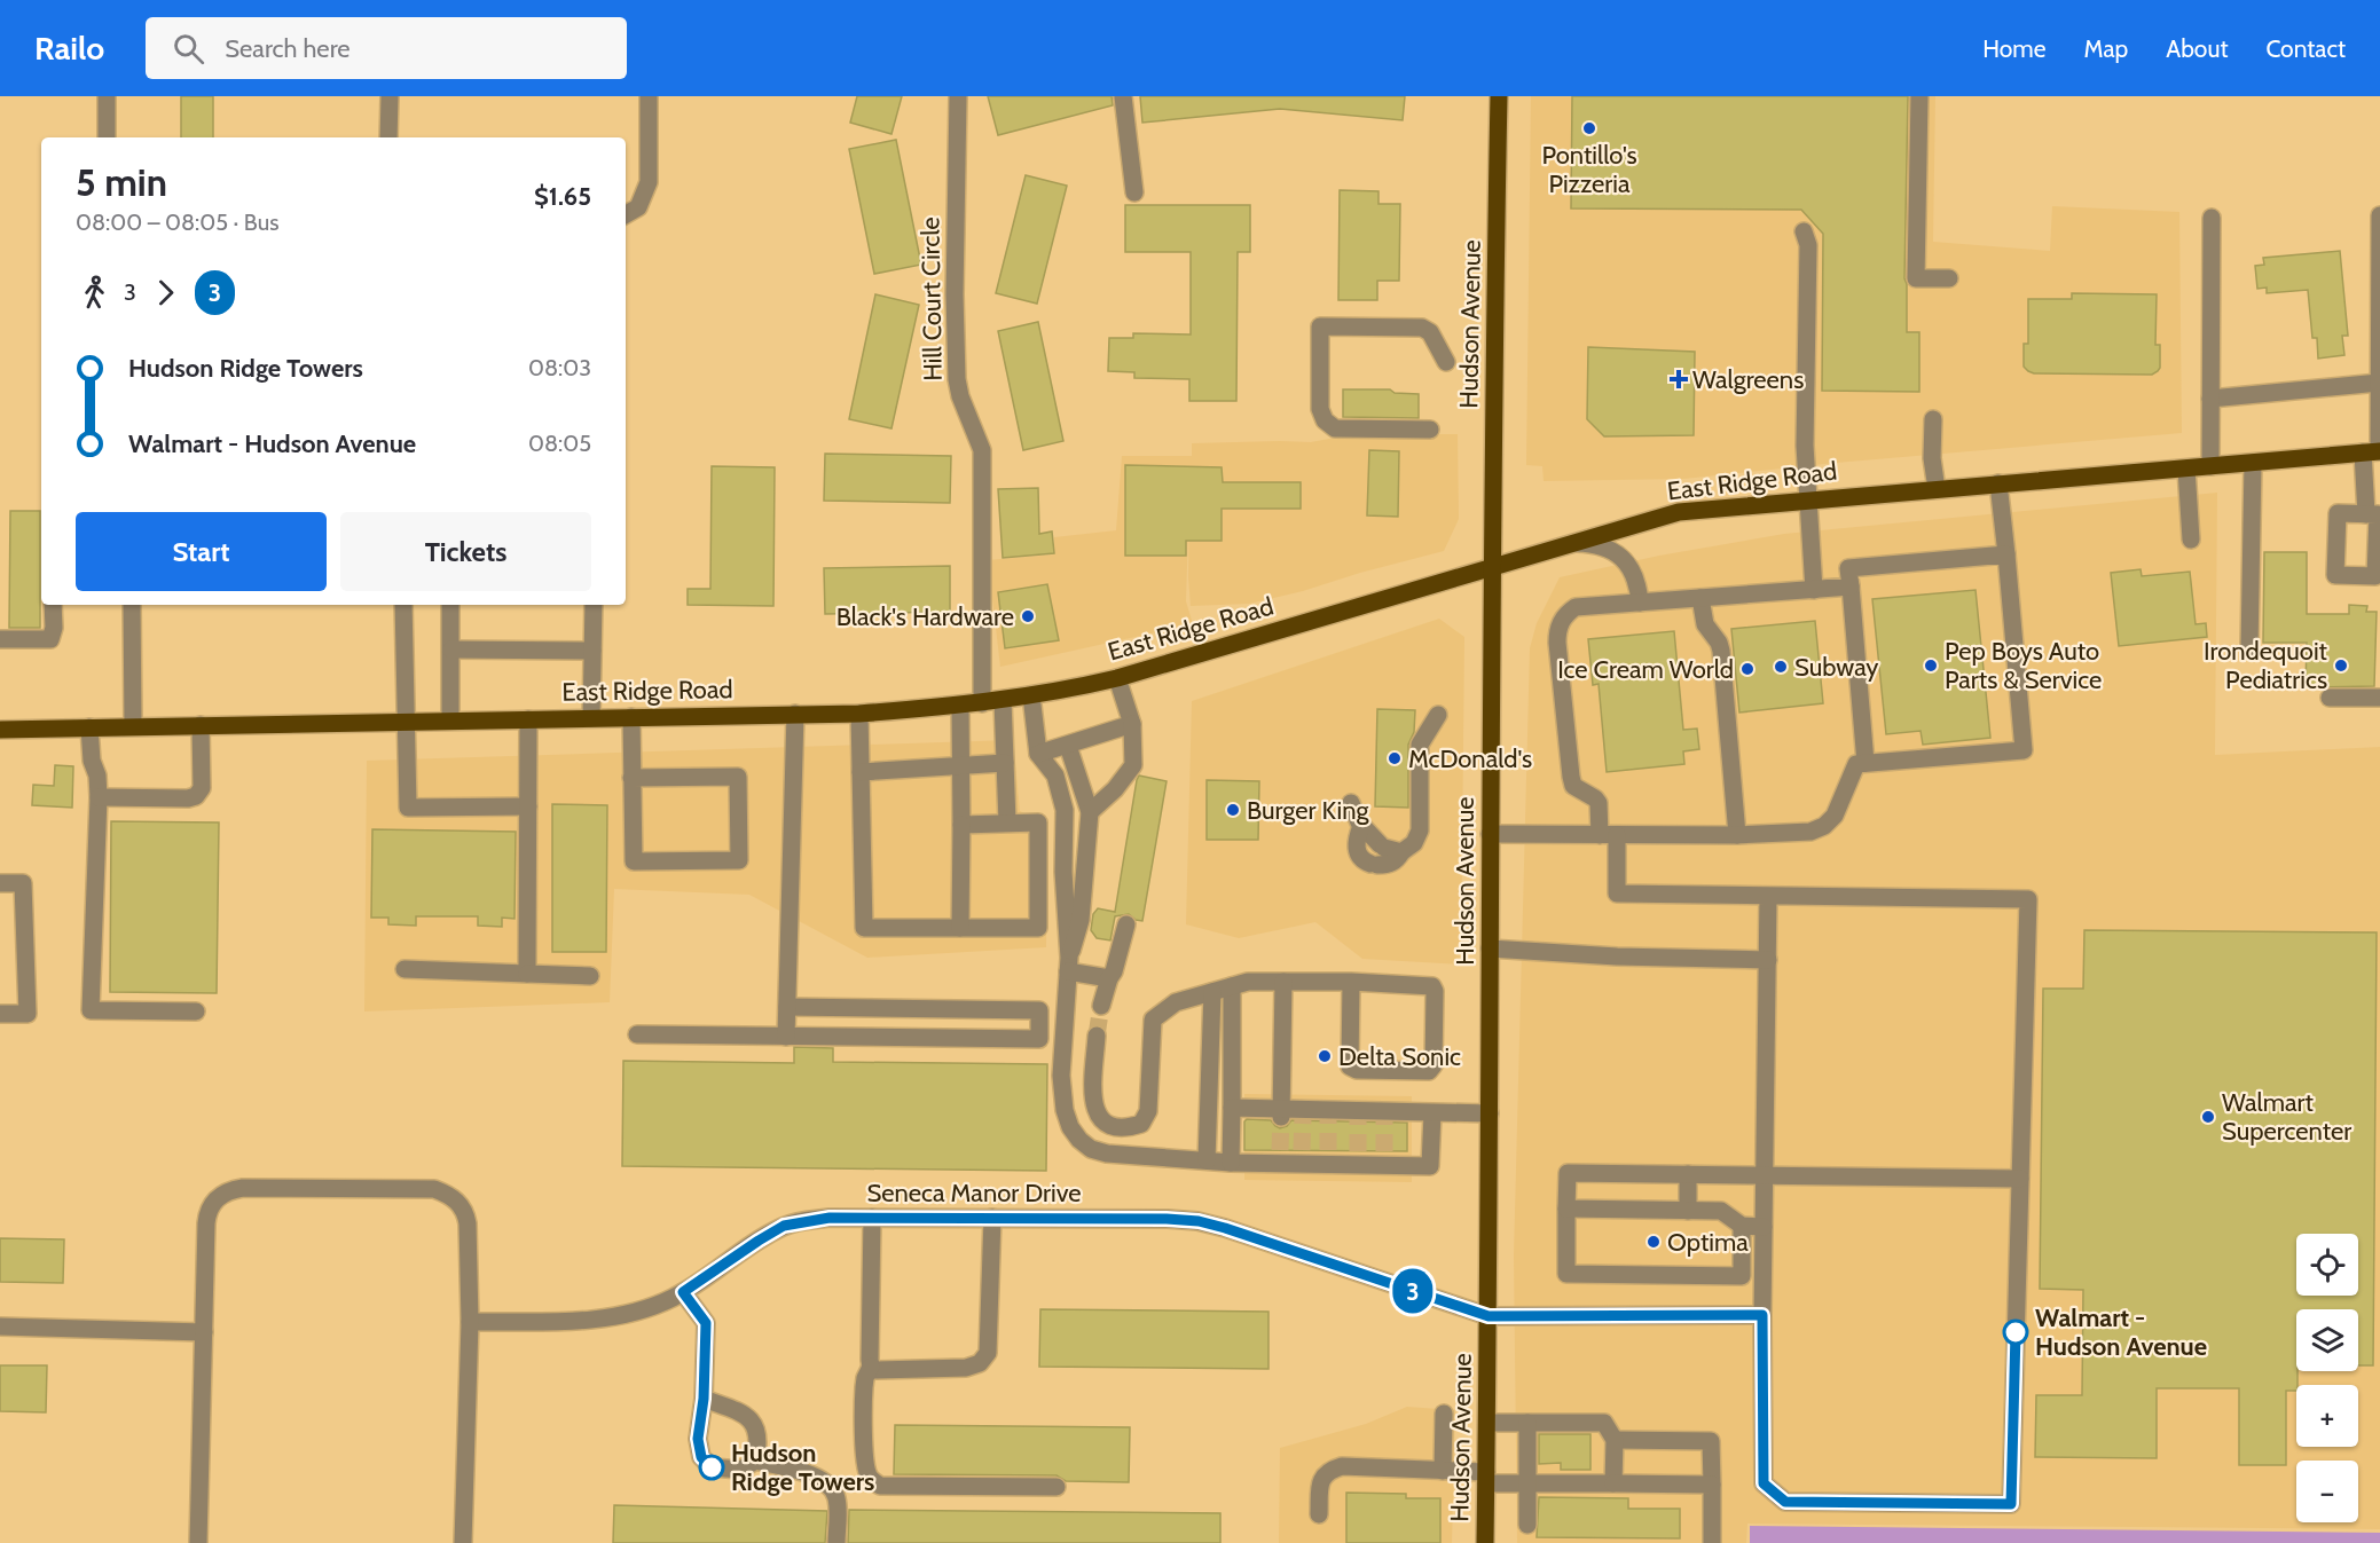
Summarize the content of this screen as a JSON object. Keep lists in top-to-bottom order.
{
  "streets": {
    "main road": ["Hudson Avenue", "East Ridge Road"],
    "street": ["Hill Court Circle", "Seneca Manor Drive"]
  },
  "crossings": [
    ["Hill Court Circle", "East Ridge Road"],
    ["Hudson Avenue", "East Ridge Road"],
    ["Hudson Avenue", "Seneca Manor Drive"]
  ],
  "places": {
    "other": [
      "Pontillo's Pizzeria",
      "Black's Hardware",
      "Pep Boys Auto Parts & Service",
      "Irondequoit Pediatrics",
      "Subway",
      "Ice Cream World",
      "McDonald's",
      "Burger King",
      "Delta Sonic",
      "Walmart Supercenter",
      "Optima",
      "Walmart - Hudson Avenue",
      "Hudson Ridge Towers"
    ],
    "health": ["Walgreens"]
  },
  "lines": ["bus line 3"],
  "page": {
    "header": "Railo",
    "search": "Search here",
    "nav": [
      "Home",
      "Map",
      "About",
      "Contact"
    ],
    "on_map": "3",
    "heading": ["5 min", "08:00 – 08:05 · Bus", "$1.65"],
    "legs": ["3", "3"],
    "list": [
      {
        "name": "Hudson Ridge Towers",
        "value": "08:03"
      },
      {
        "name": "Walmart - Hudson Avenue",
        "value": "08:05"
      }
    ],
    "buttons": ["Start", "Tickets"],
    "map_buttons": ["+", "−"]
  }
}
